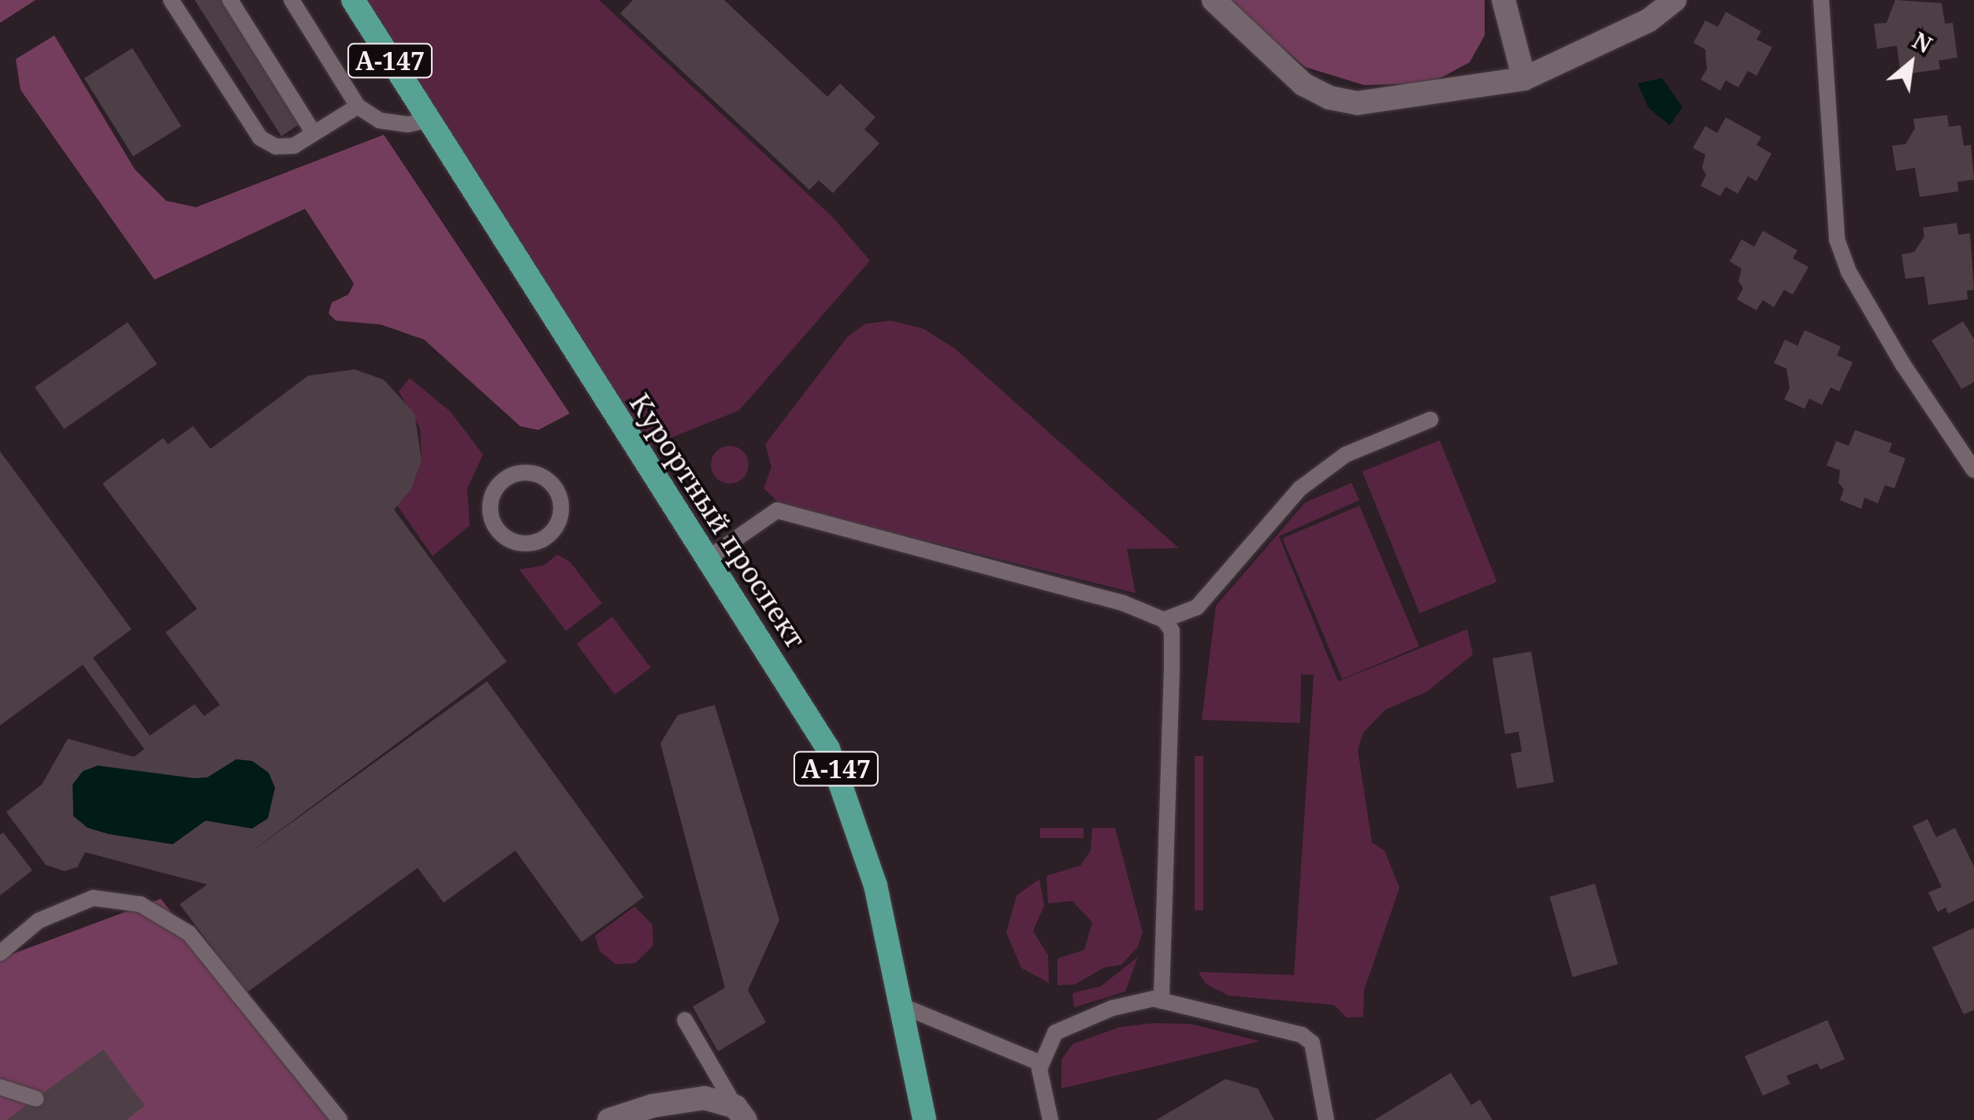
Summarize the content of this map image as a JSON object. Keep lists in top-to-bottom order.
{
  "streets": {
    "main road": ["А-147", "Курортный проспект"]
  },
  "north": "top right"
}
